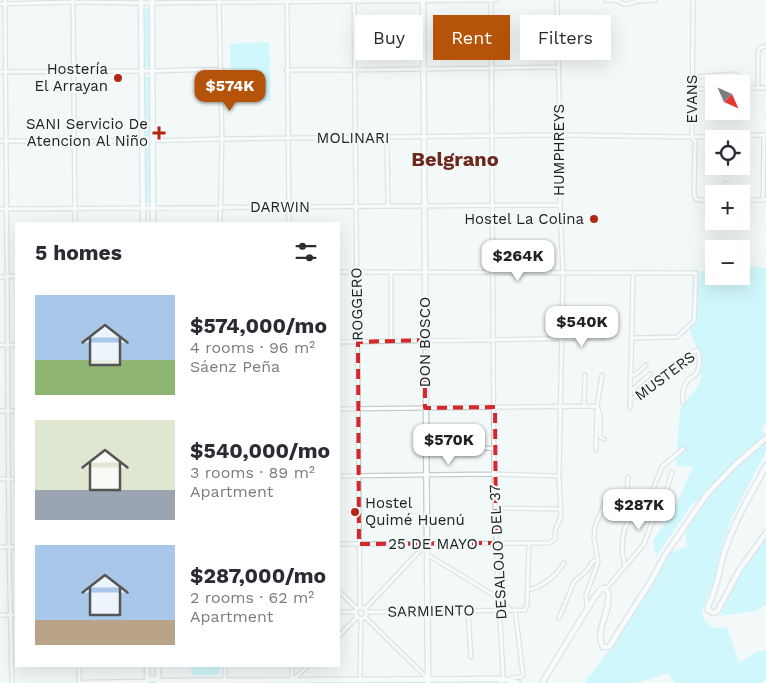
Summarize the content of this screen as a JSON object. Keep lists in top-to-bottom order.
{
  "streets": {
    "street": [
      "EVANS",
      "MOLINARI",
      "HUMPHREYS",
      "DARWIN",
      "ROGGERO",
      "DON BOSCO",
      "MUSTERS",
      "25 DE MAYO",
      "DESALOJO DEL 37",
      "SARMIENTO"
    ]
  },
  "crossings": [
    ["EVANS", "MOLINARI"],
    ["MOLINARI", "HUMPHREYS"],
    ["MOLINARI", "ROGGERO"],
    ["MOLINARI", "DON BOSCO"],
    ["MOLINARI", "DESALOJO DEL 37"],
    ["HUMPHREYS", "DARWIN"],
    ["HUMPHREYS", "25 DE MAYO"],
    ["DARWIN", "ROGGERO"],
    ["DARWIN", "DON BOSCO"],
    ["DARWIN", "DESALOJO DEL 37"],
    ["ROGGERO", "25 DE MAYO"],
    ["DON BOSCO", "25 DE MAYO"],
    ["DON BOSCO", "SARMIENTO"],
    ["25 DE MAYO", "DESALOJO DEL 37"],
    ["DESALOJO DEL 37", "SARMIENTO"]
  ],
  "districts": ["Belgrano"],
  "places": {
    "other": ["Hostería El Arrayan", "Hostel La Colina", "Hostel Quimé Huenú"],
    "health": ["SANI Servicio De Atencion Al Niño"]
  },
  "north": "bottom right",
  "page": {
    "chip": ["Buy", "Rent", "Filters"],
    "price": [
      "$574K",
      "$264K",
      "$540K",
      "$570K",
      "$287K"
    ],
    "map_buttons": ["+", "−"],
    "heading": "5 homes",
    "list": [
      {
        "name": "$574,000/mo",
        "note": "4 rooms · 96 m² · Sáenz Peña"
      },
      {
        "name": "$540,000/mo",
        "note": "3 rooms · 89 m² · Apartment"
      },
      {
        "name": "$287,000/mo",
        "note": "2 rooms · 62 m² · Apartment"
      }
    ]
  }
}
